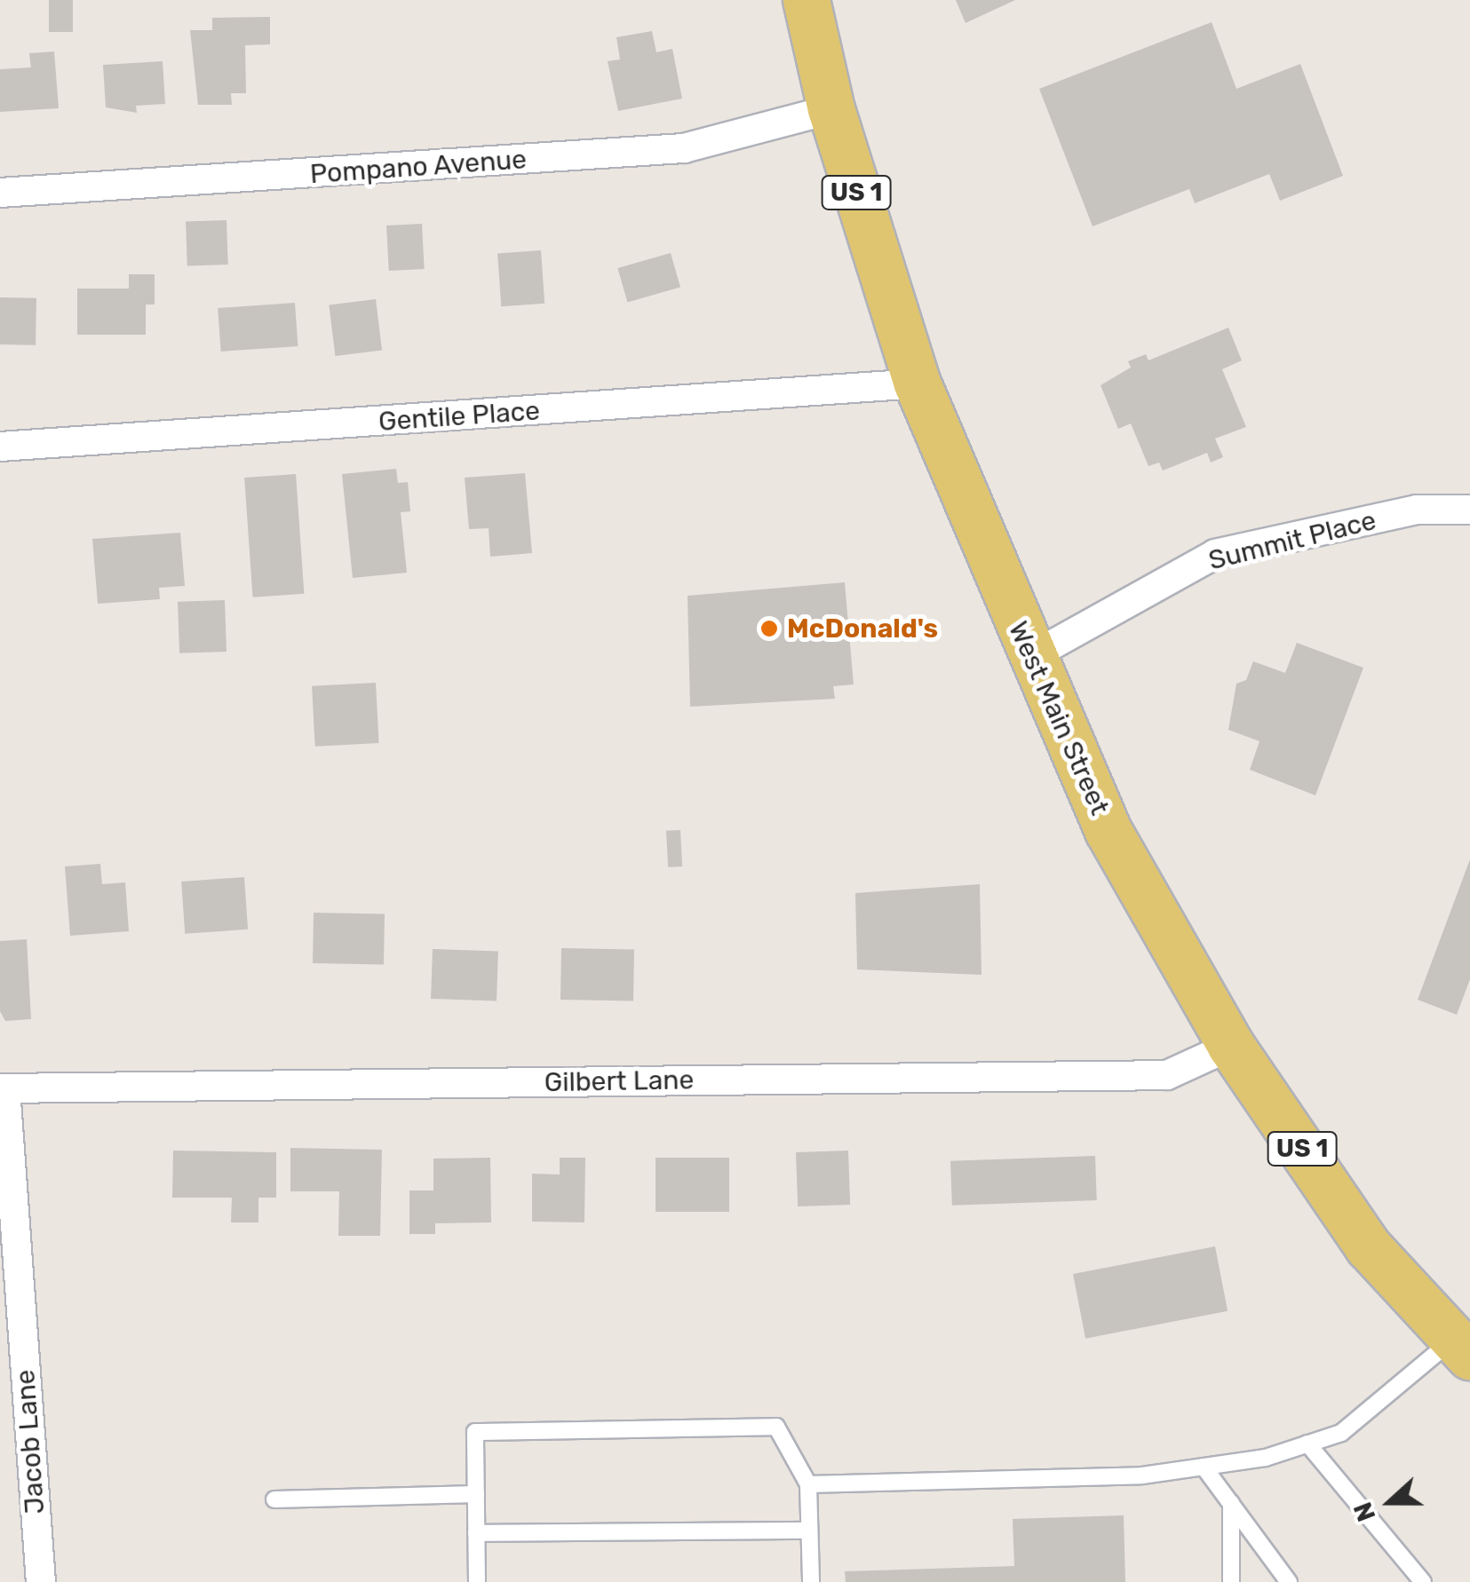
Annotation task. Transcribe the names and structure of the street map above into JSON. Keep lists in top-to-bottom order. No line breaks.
{"streets":{"main road":["US 1","West Main Street"],"street":["Pompano Avenue","Gentile Place","Summit Place","Gilbert Lane","Jacob Lane"]},"crossings":[["Pompano Avenue","West Main Street"],["Gentile Place","West Main Street"],["Summit Place","West Main Street"],["West Main Street","Gilbert Lane"],["Gilbert Lane","Jacob Lane"]],"places":["McDonald's"],"north":"left"}
